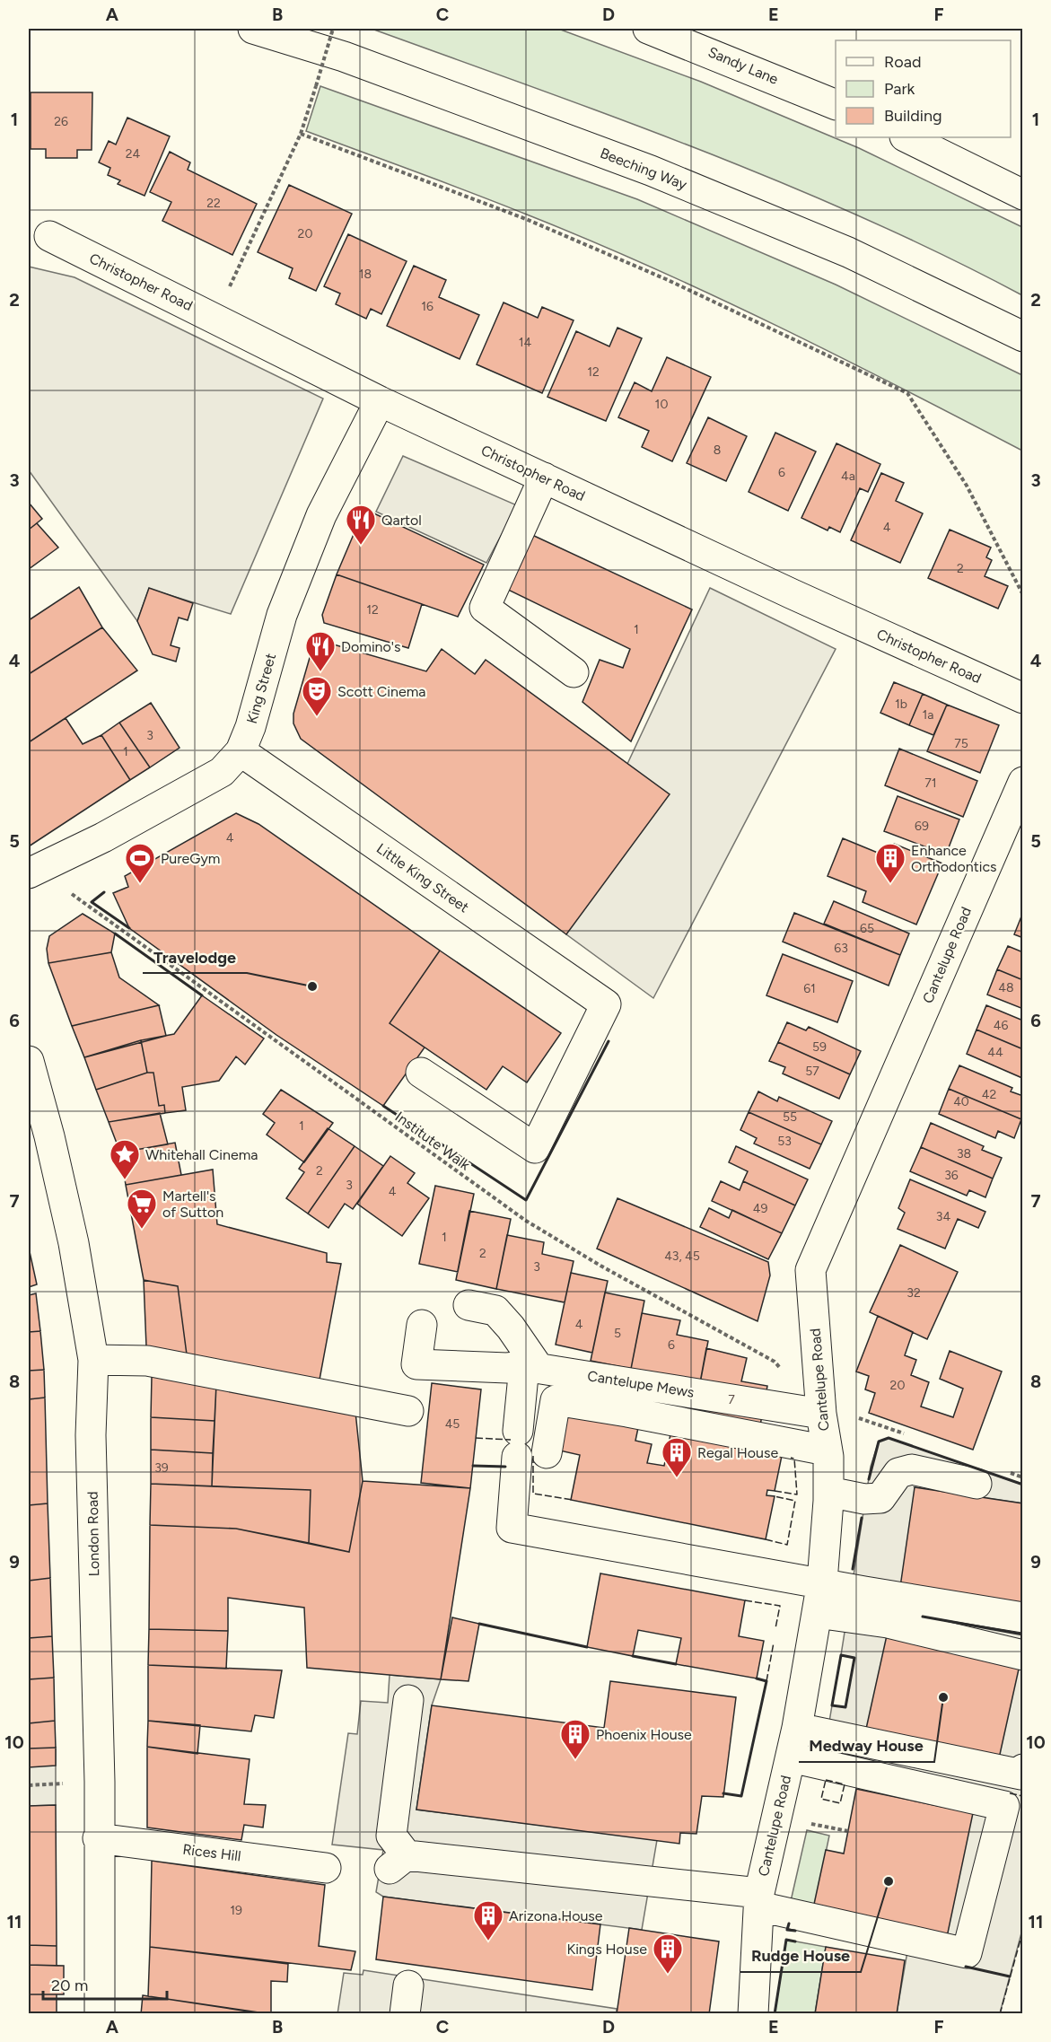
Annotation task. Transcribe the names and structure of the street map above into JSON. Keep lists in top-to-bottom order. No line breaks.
{"streets":{"main road":["Sandy Lane","Beeching Way","Christopher Road","King Street","Little King Street","Cantelupe Road","Cantelupe Mews","London Road","Rices Hill"],"path":["Institute Walk"]},"crossings":[["Christopher Road","King Street"],["King Street","Little King Street"],["King Street","Institute Walk"],["Cantelupe Road","Institute Walk"],["Cantelupe Road","Cantelupe Mews"],["Institute Walk","Cantelupe Mews"],["London Road","Rices Hill"]],"places":{"restaurant":["Qartol","Domino's"],"theatre":["Scott Cinema"],"sports":["PureGym"],"building":["Enhance Orthodontics","Regal House","Phoenix House","Arizona House","Kings House"],"other":["Travelodge","Medway House","Rudge House"],"place":["Whitehall Cinema"],"supermarket":["Martell's of Sutton"]},"house_numbers":["26","24","22","20","18","16","14","12","10","8","6","4a","4","2","12","1","1b","1a","3","75","1","71","69","4","65","63","48","61","46","59","44","57","42","40","55","1","53","38","2","36","3","4","49","34","1","2","43, 45","3","32","4","5","6","20","7","45","39","19"],"legend":["Road","Park","Building"],"scale_bar":"20 m","grid":{"columns":["A","B","C","D","E","F"],"rows":["1","2","3","4","5","6","7","8","9","10","11"]}}
